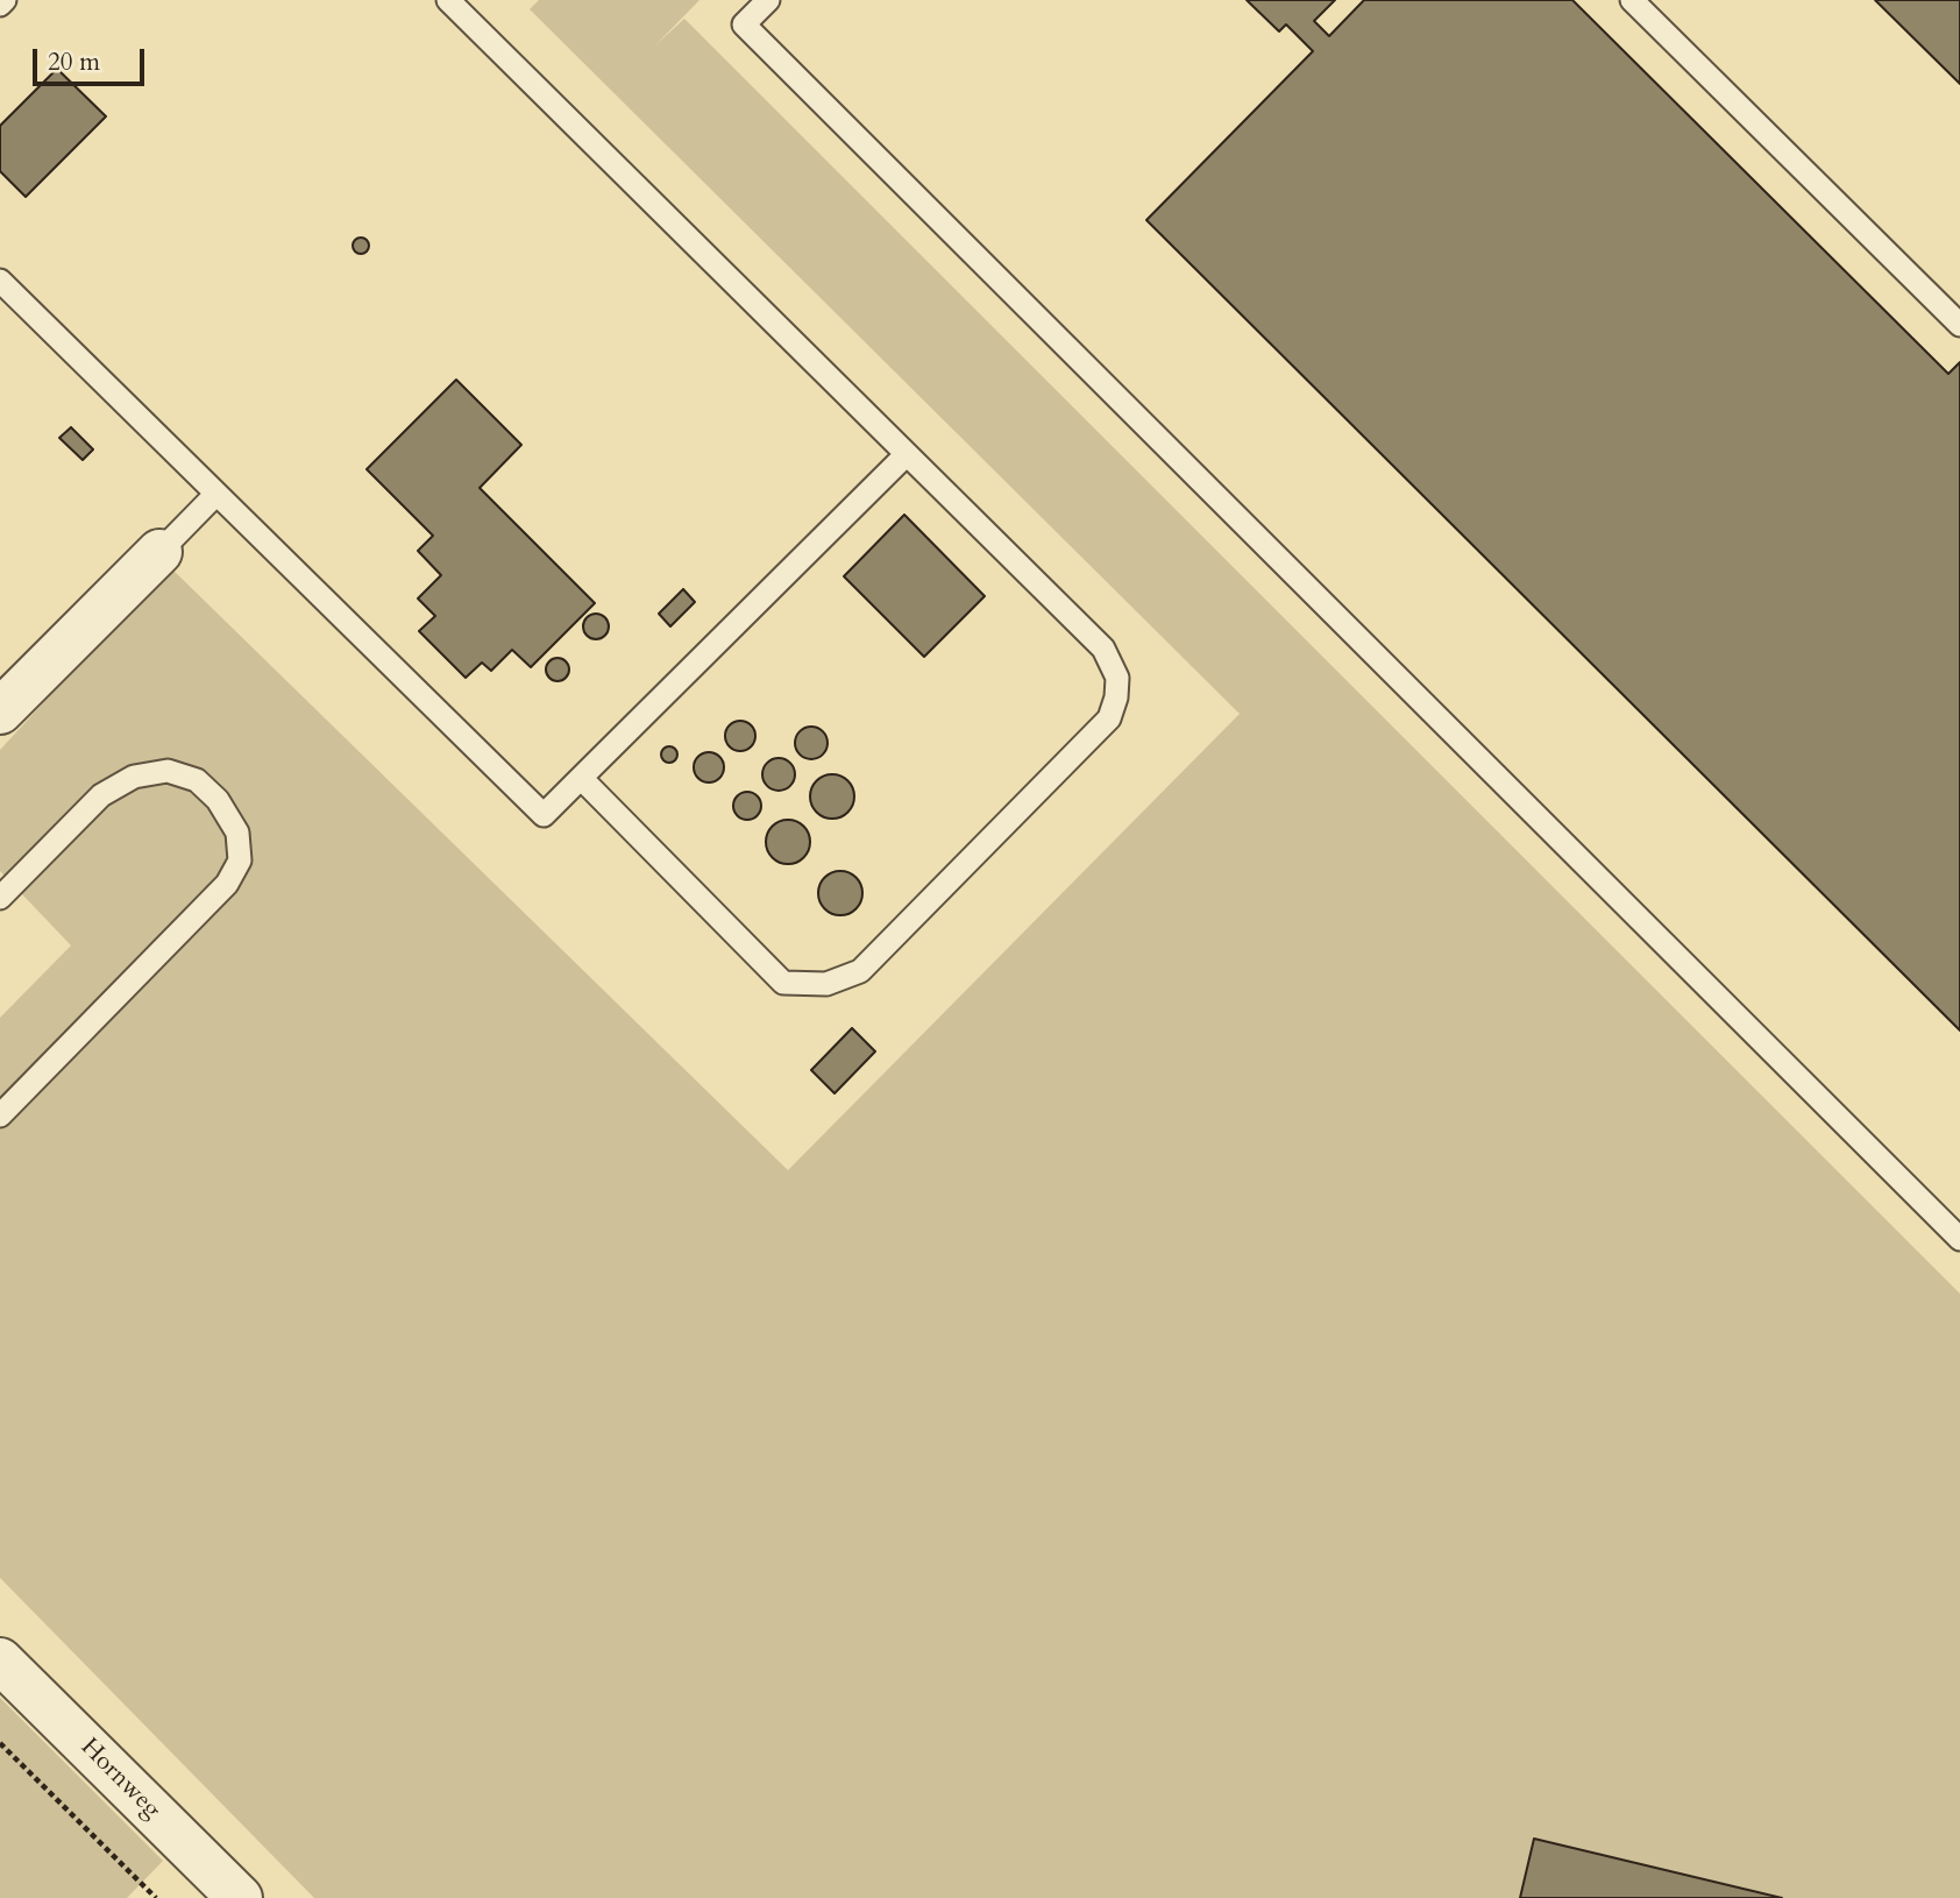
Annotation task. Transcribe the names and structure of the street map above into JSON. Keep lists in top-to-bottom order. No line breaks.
{"streets":{"street":["Hornweg"]},"scale_bar":"20 m"}
